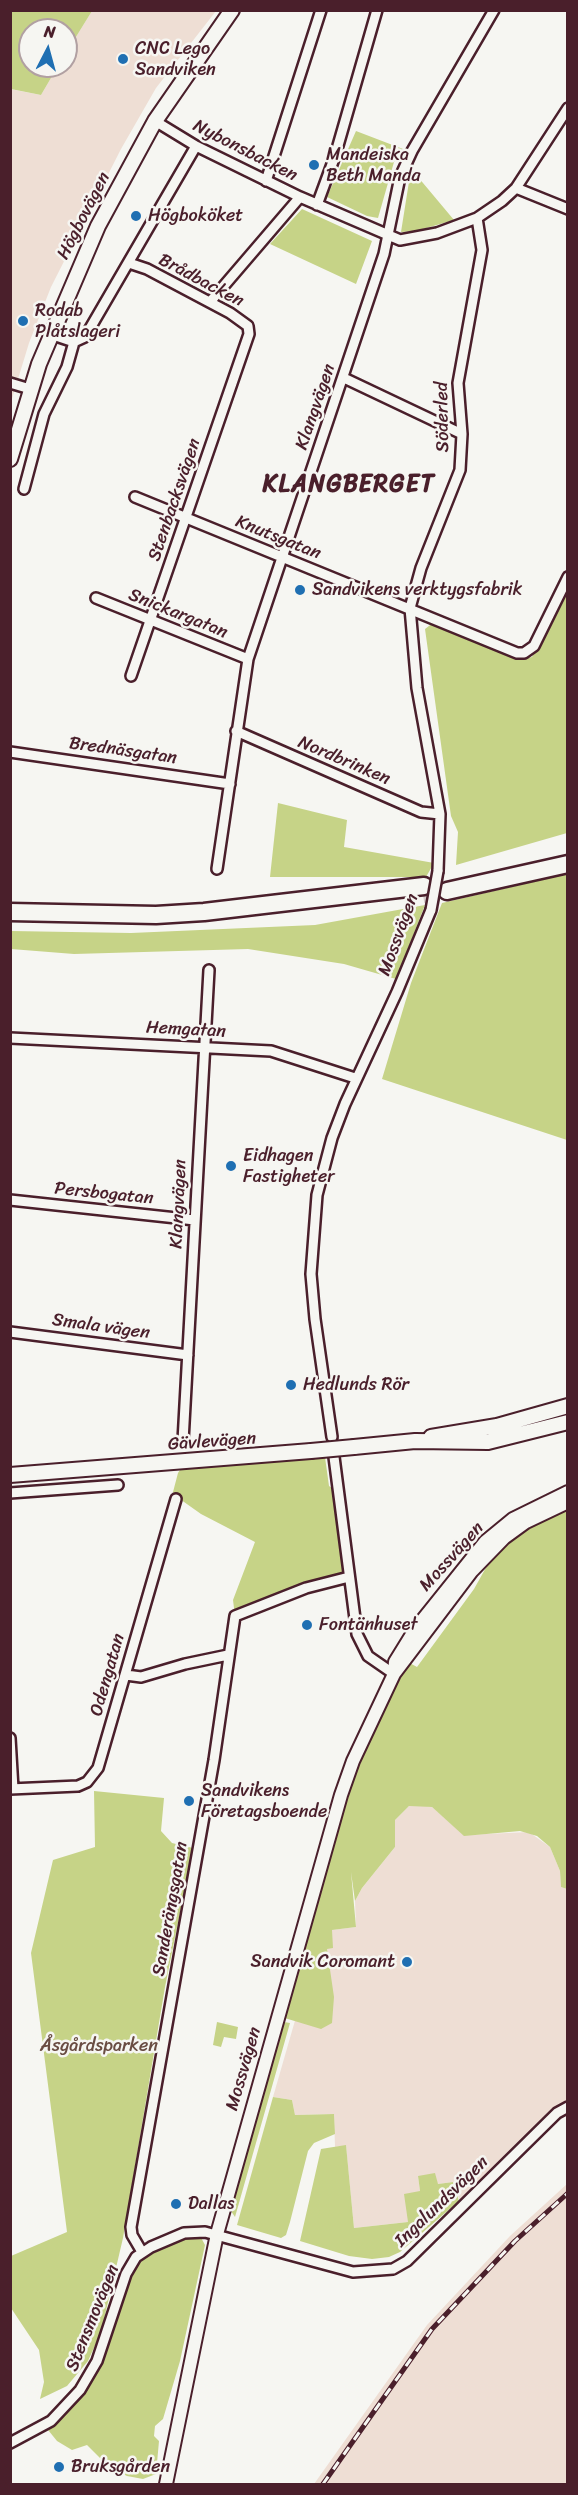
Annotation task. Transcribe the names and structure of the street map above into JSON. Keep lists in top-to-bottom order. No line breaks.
{"streets":{"main road":["Högbovägen","Gävlevägen"],"street":["Nybonsbacken","Brådbacken","Klangvägen","Söderled","Stenbacksvägen","Knutsgatan","Snickargatan","Brednäsgatan","Nordbrinken","Mossvägen","Hemgatan","Persbogatan","Smala vägen","Odengatan","Sanderängsgatan","Ingalundsvägen","Stensmovägen"]},"crossings":[["Nybonsbacken","Högbovägen"],["Nybonsbacken","Brådbacken"],["Nybonsbacken","Klangvägen"],["Brådbacken","Stenbacksvägen"],["Klangvägen","Knutsgatan"],["Klangvägen","Snickargatan"],["Klangvägen","Brednäsgatan"],["Klangvägen","Nordbrinken"],["Klangvägen","Hemgatan"],["Klangvägen","Persbogatan"],["Klangvägen","Smala vägen"],["Söderled","Knutsgatan"],["Söderled","Mossvägen"],["Stenbacksvägen","Knutsgatan"],["Stenbacksvägen","Snickargatan"],["Knutsgatan","Mossvägen"],["Nordbrinken","Mossvägen"],["Mossvägen","Hemgatan"],["Mossvägen","Ingalundsvägen"],["Mossvägen","Stensmovägen"],["Sanderängsgatan","Stensmovägen"],["Ingalundsvägen","Stensmovägen"]],"districts":["KLANGBERGET"],"parks":["Åsgårdsparken"],"places":["CNC Lego Sandviken","Mandeiska Beth Manda","Högboköket","Rodab Plåtslageri","Sandvikens verktygsfabrik","Eidhagen Fastigheter","Hedlunds Rör","Fontänhuset","Sandvikens Företagsboende","Sandvik Coromant","Dallas","Bruksgården"],"north":"top"}
